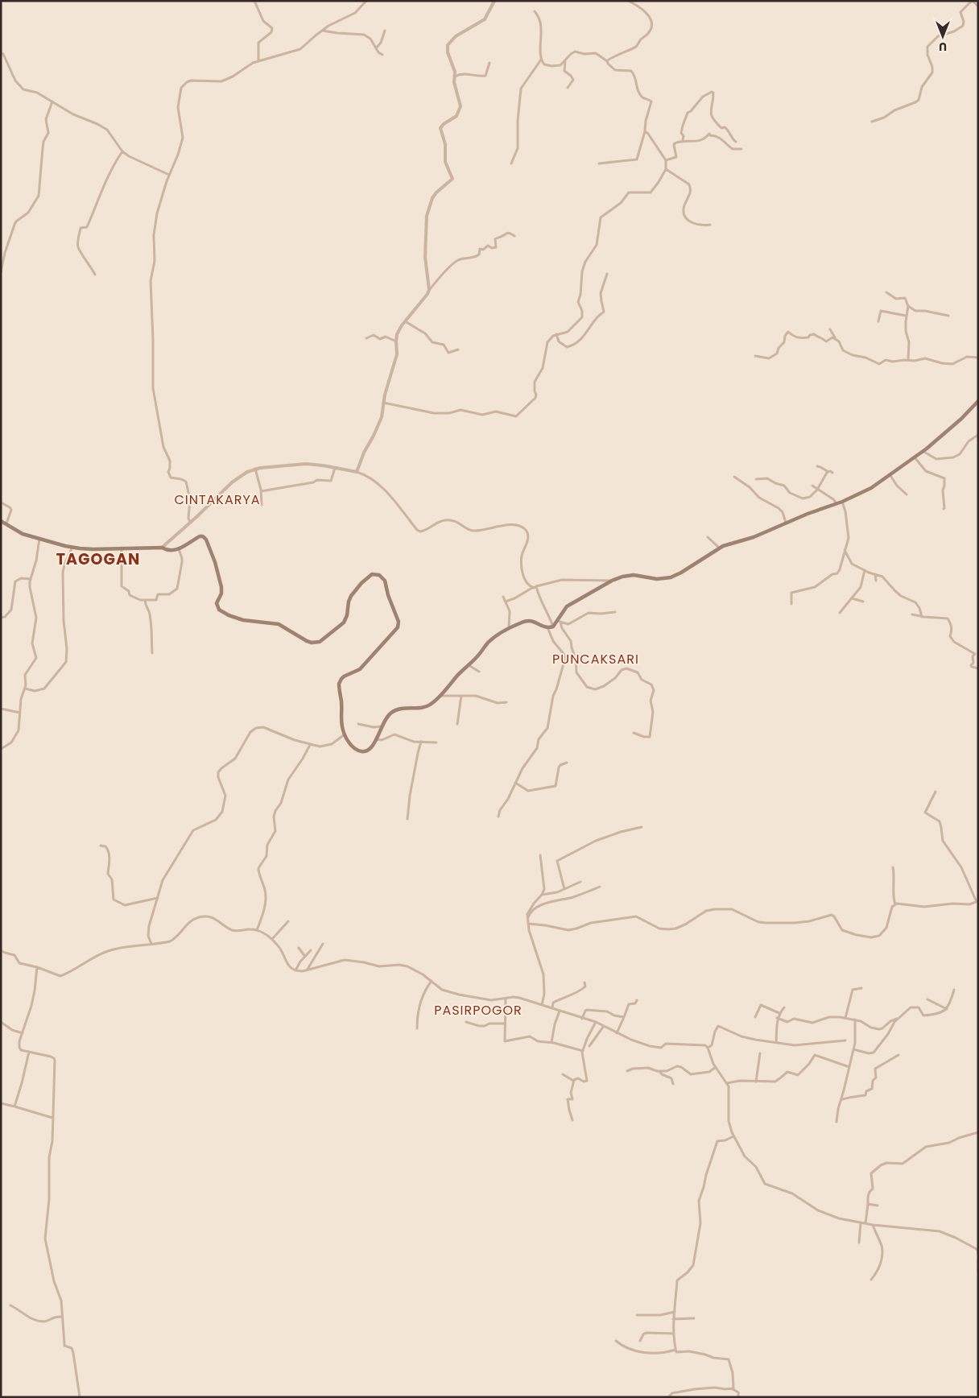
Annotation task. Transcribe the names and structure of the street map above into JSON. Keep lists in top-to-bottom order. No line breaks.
{"districts":["CINTAKARYA","TAGOGAN","PUNCAKSARI","PASIRPOGOR"],"north":"bottom"}
